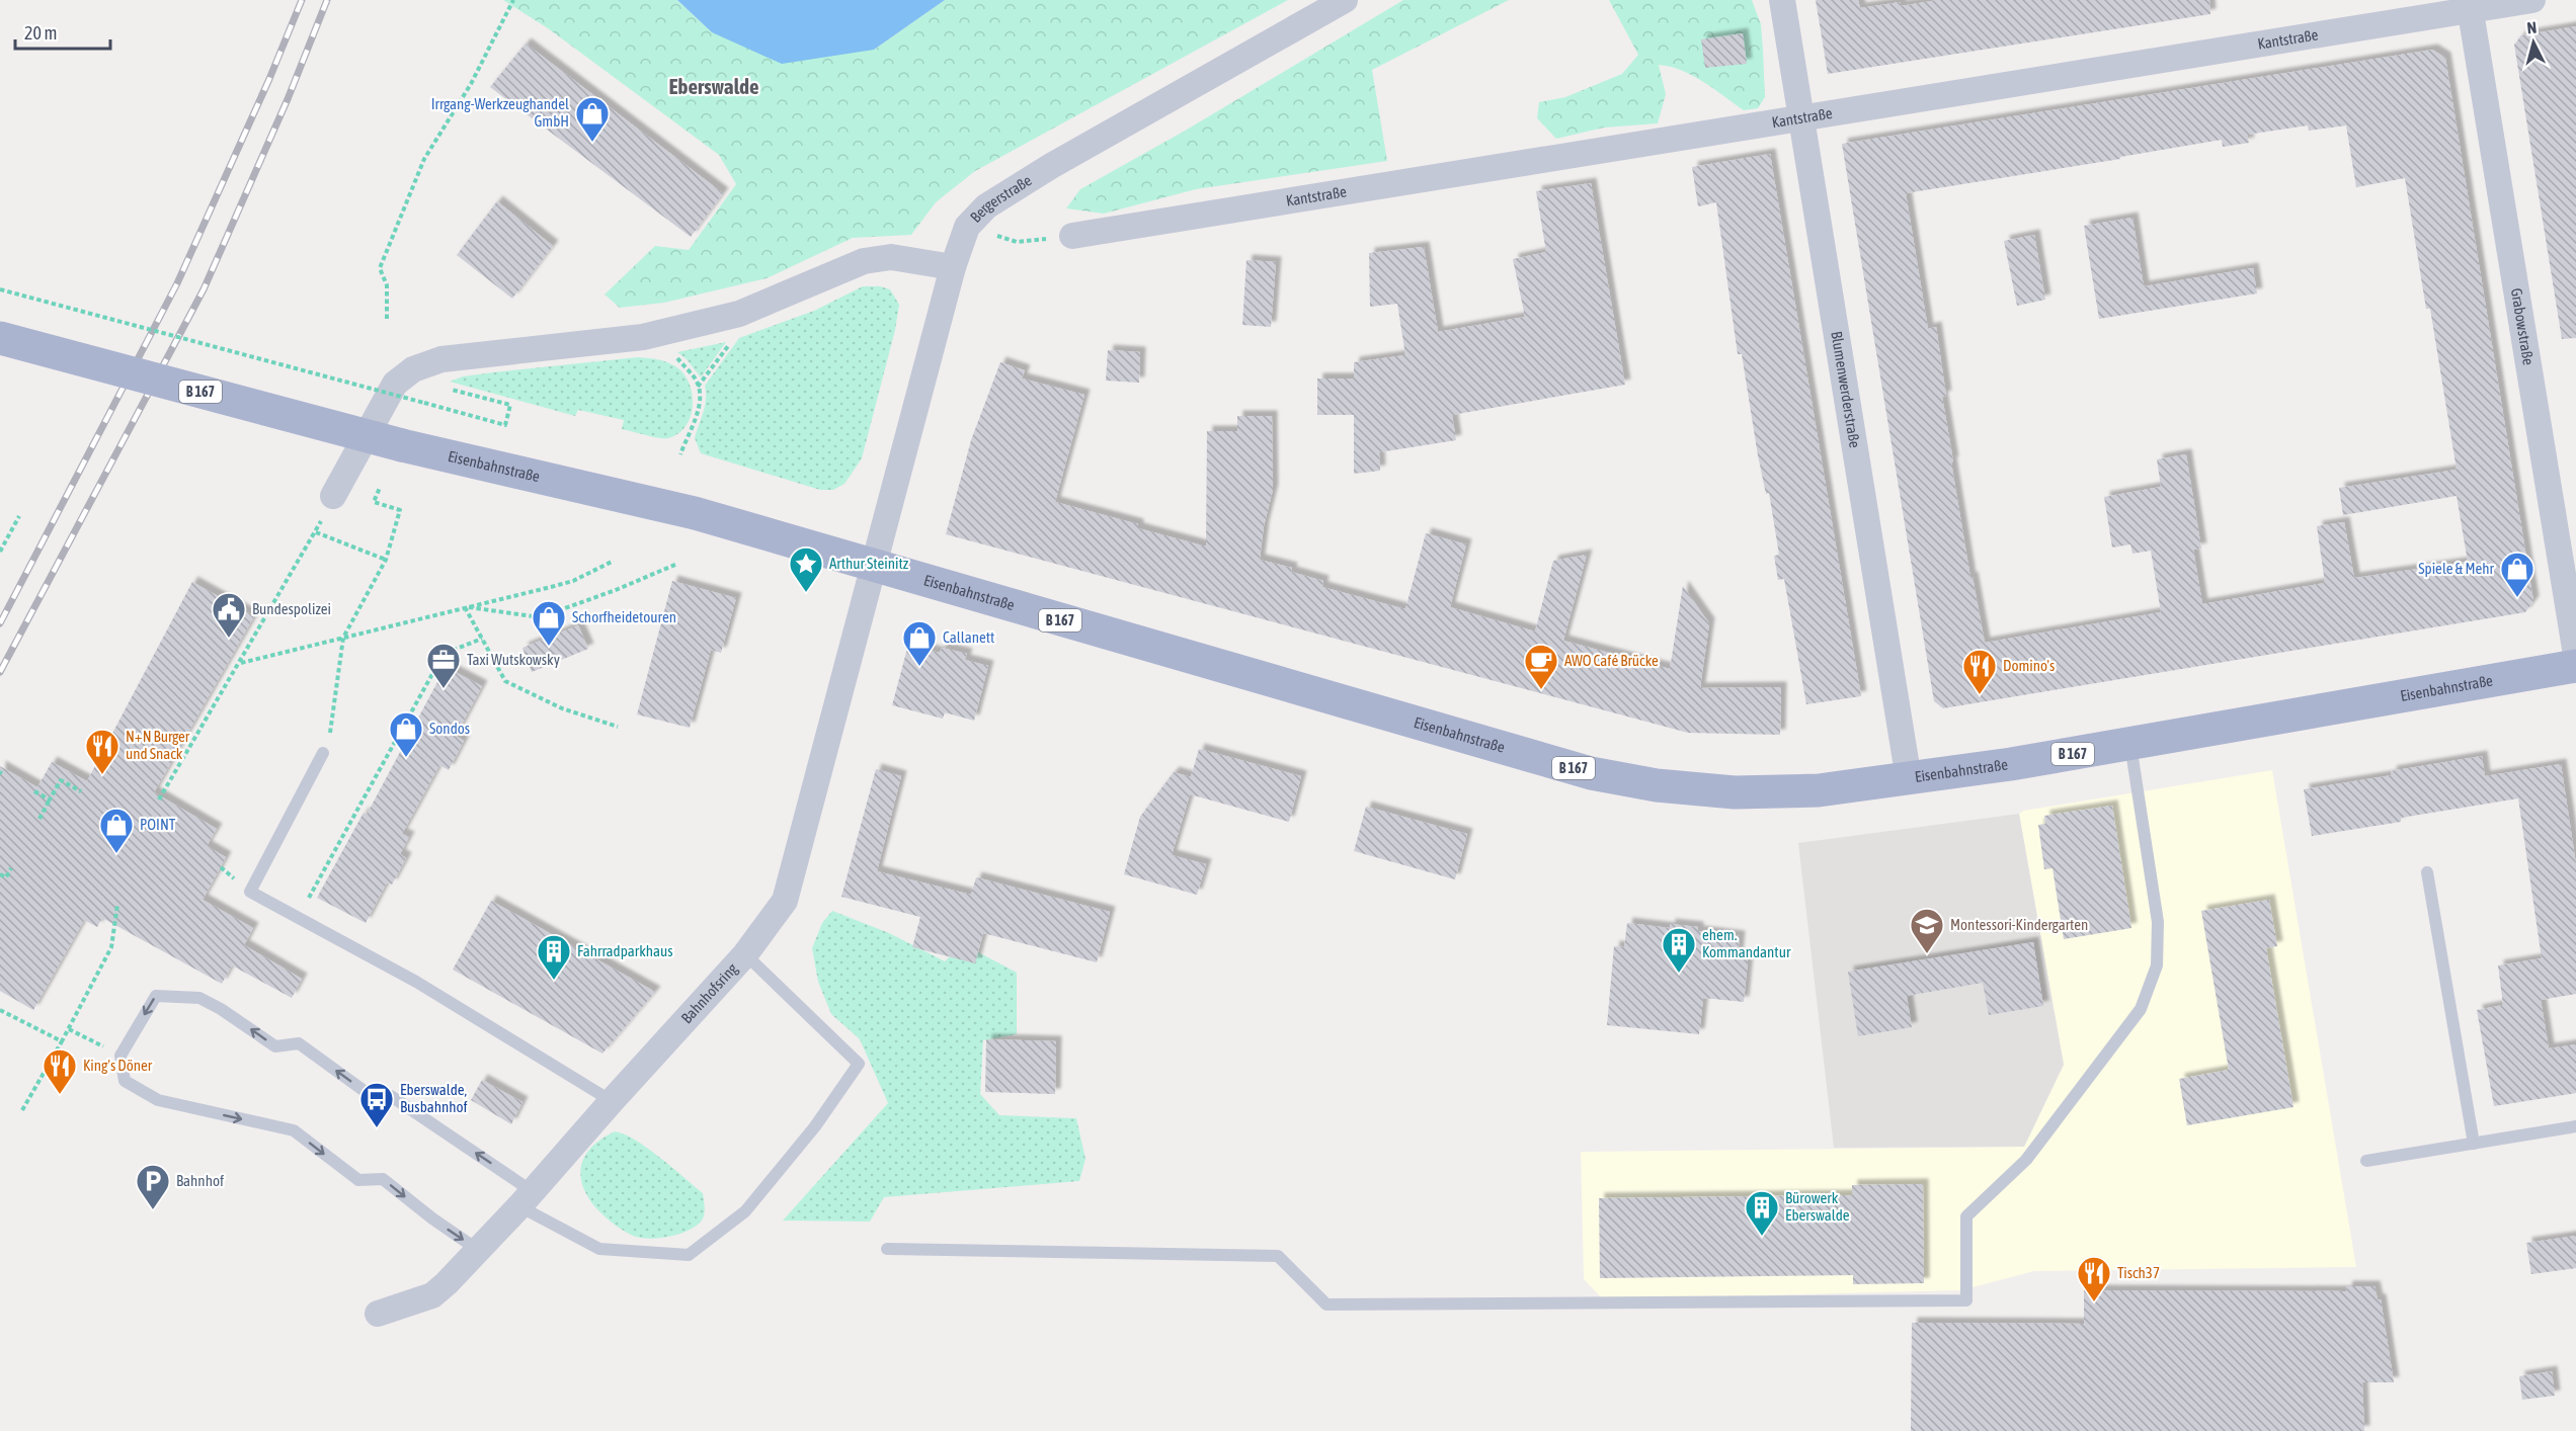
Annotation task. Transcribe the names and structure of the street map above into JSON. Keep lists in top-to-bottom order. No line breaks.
{"streets":{"main road":["B 167","Eisenbahnstraße"],"street":["Kantstraße","Bergerstraße","Grabowstraße","Blumenwerderstraße","Bahnhofsring"]},"crossings":[["Kantstraße","Grabowstraße"],["Kantstraße","Blumenwerderstraße"],["Bergerstraße","Eisenbahnstraße"],["Bergerstraße","Bahnhofsring"],["Blumenwerderstraße","Eisenbahnstraße"],["Eisenbahnstraße","Bahnhofsring"]],"districts":["Eberswalde"],"places":{"shop":["Irrgang-Werkzeughandel GmbH","Spiele & Mehr","Schorfheidetouren","Callanett","Sondos","POINT"],"place":["Arthur Steinitz"],"public building":["Bundespolizei"],"office":["Taxi Wutskowsky"],"cafe":["AWO Café Brücke"],"restaurant":["Domino's","N+N Burger und Snack","King's Döner","Tisch37"],"school or university":["Montessori-Kindergarten"],"building":["ehem. Kommandantur","Fahrradparkhaus","Bürowerk Eberswalde"],"bus stop":["Eberswalde, Busbahnhof"],"parking":["Bahnhof"]},"scale_bar":"20 m","north":"top"}
